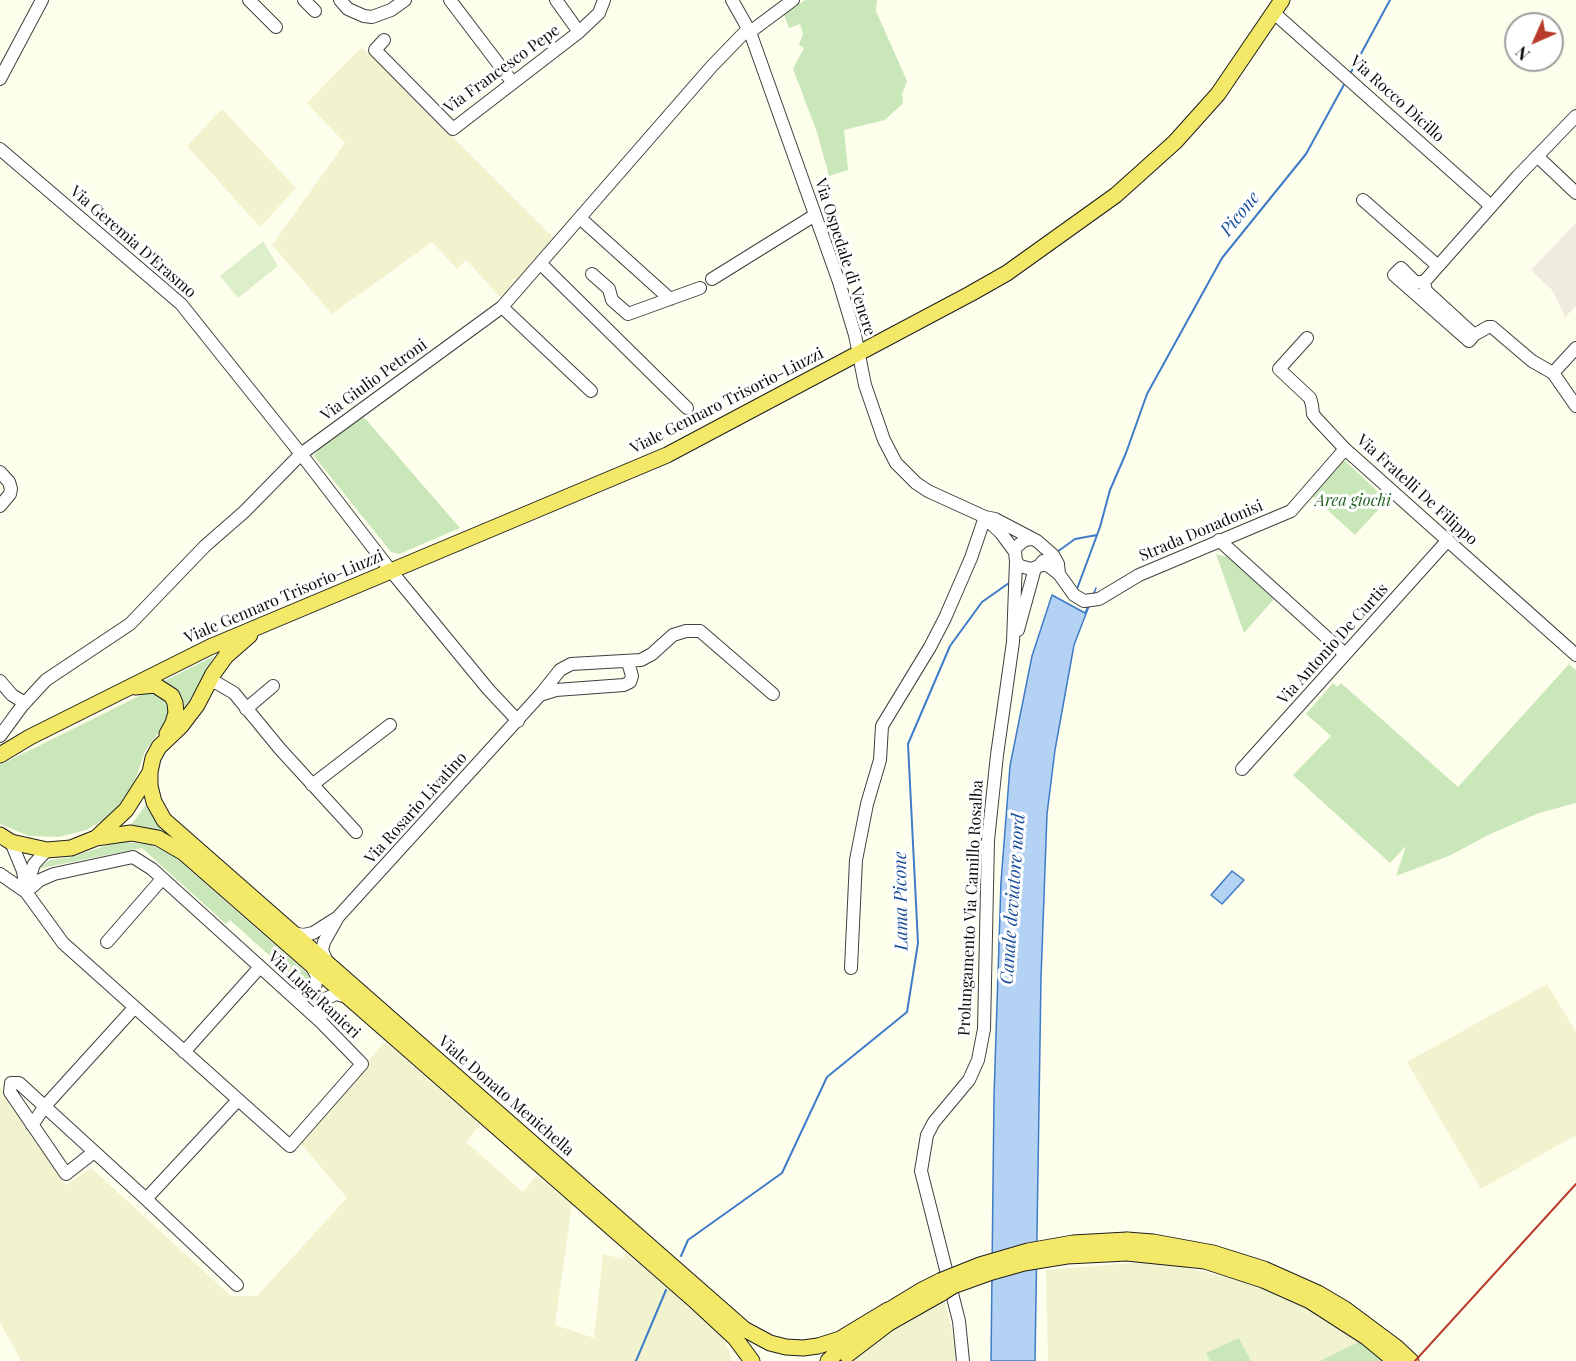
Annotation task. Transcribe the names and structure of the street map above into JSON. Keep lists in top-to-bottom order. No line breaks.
{"streets":{"main road":["Viale Gennaro Trisorio-Liuzzi","Viale Donato Menichella"],"street":["Via Francesco Pepe","Via Rocco Dicillo","Via Geremia D'Erasmo","Via Ospedale di Venere","Via Giulio Petroni","Via Fratelli De Filippo","Strada Donadonisi","Via Antonio De Curtis","Via Rosario Livatino","Prolungamento Via Camillo Rosalba","Via Luigi Ranieri"]},"crossings":[["Via Rocco Dicillo","Viale Gennaro Trisorio-Liuzzi"],["Via Geremia D'Erasmo","Via Giulio Petroni"],["Via Geremia D'Erasmo","Viale Gennaro Trisorio-Liuzzi"],["Via Ospedale di Venere","Via Giulio Petroni"],["Via Ospedale di Venere","Viale Gennaro Trisorio-Liuzzi"],["Via Ospedale di Venere","Strada Donadonisi"],["Via Ospedale di Venere","Prolungamento Via Camillo Rosalba"],["Viale Gennaro Trisorio-Liuzzi","Viale Donato Menichella"],["Via Fratelli De Filippo","Strada Donadonisi"],["Via Fratelli De Filippo","Via Antonio De Curtis"],["Strada Donadonisi","Prolungamento Via Camillo Rosalba"]],"water":["Picone","Canale deviatore nord","Lama Picone"],"parks":["Area giochi"],"north":"bottom left"}
